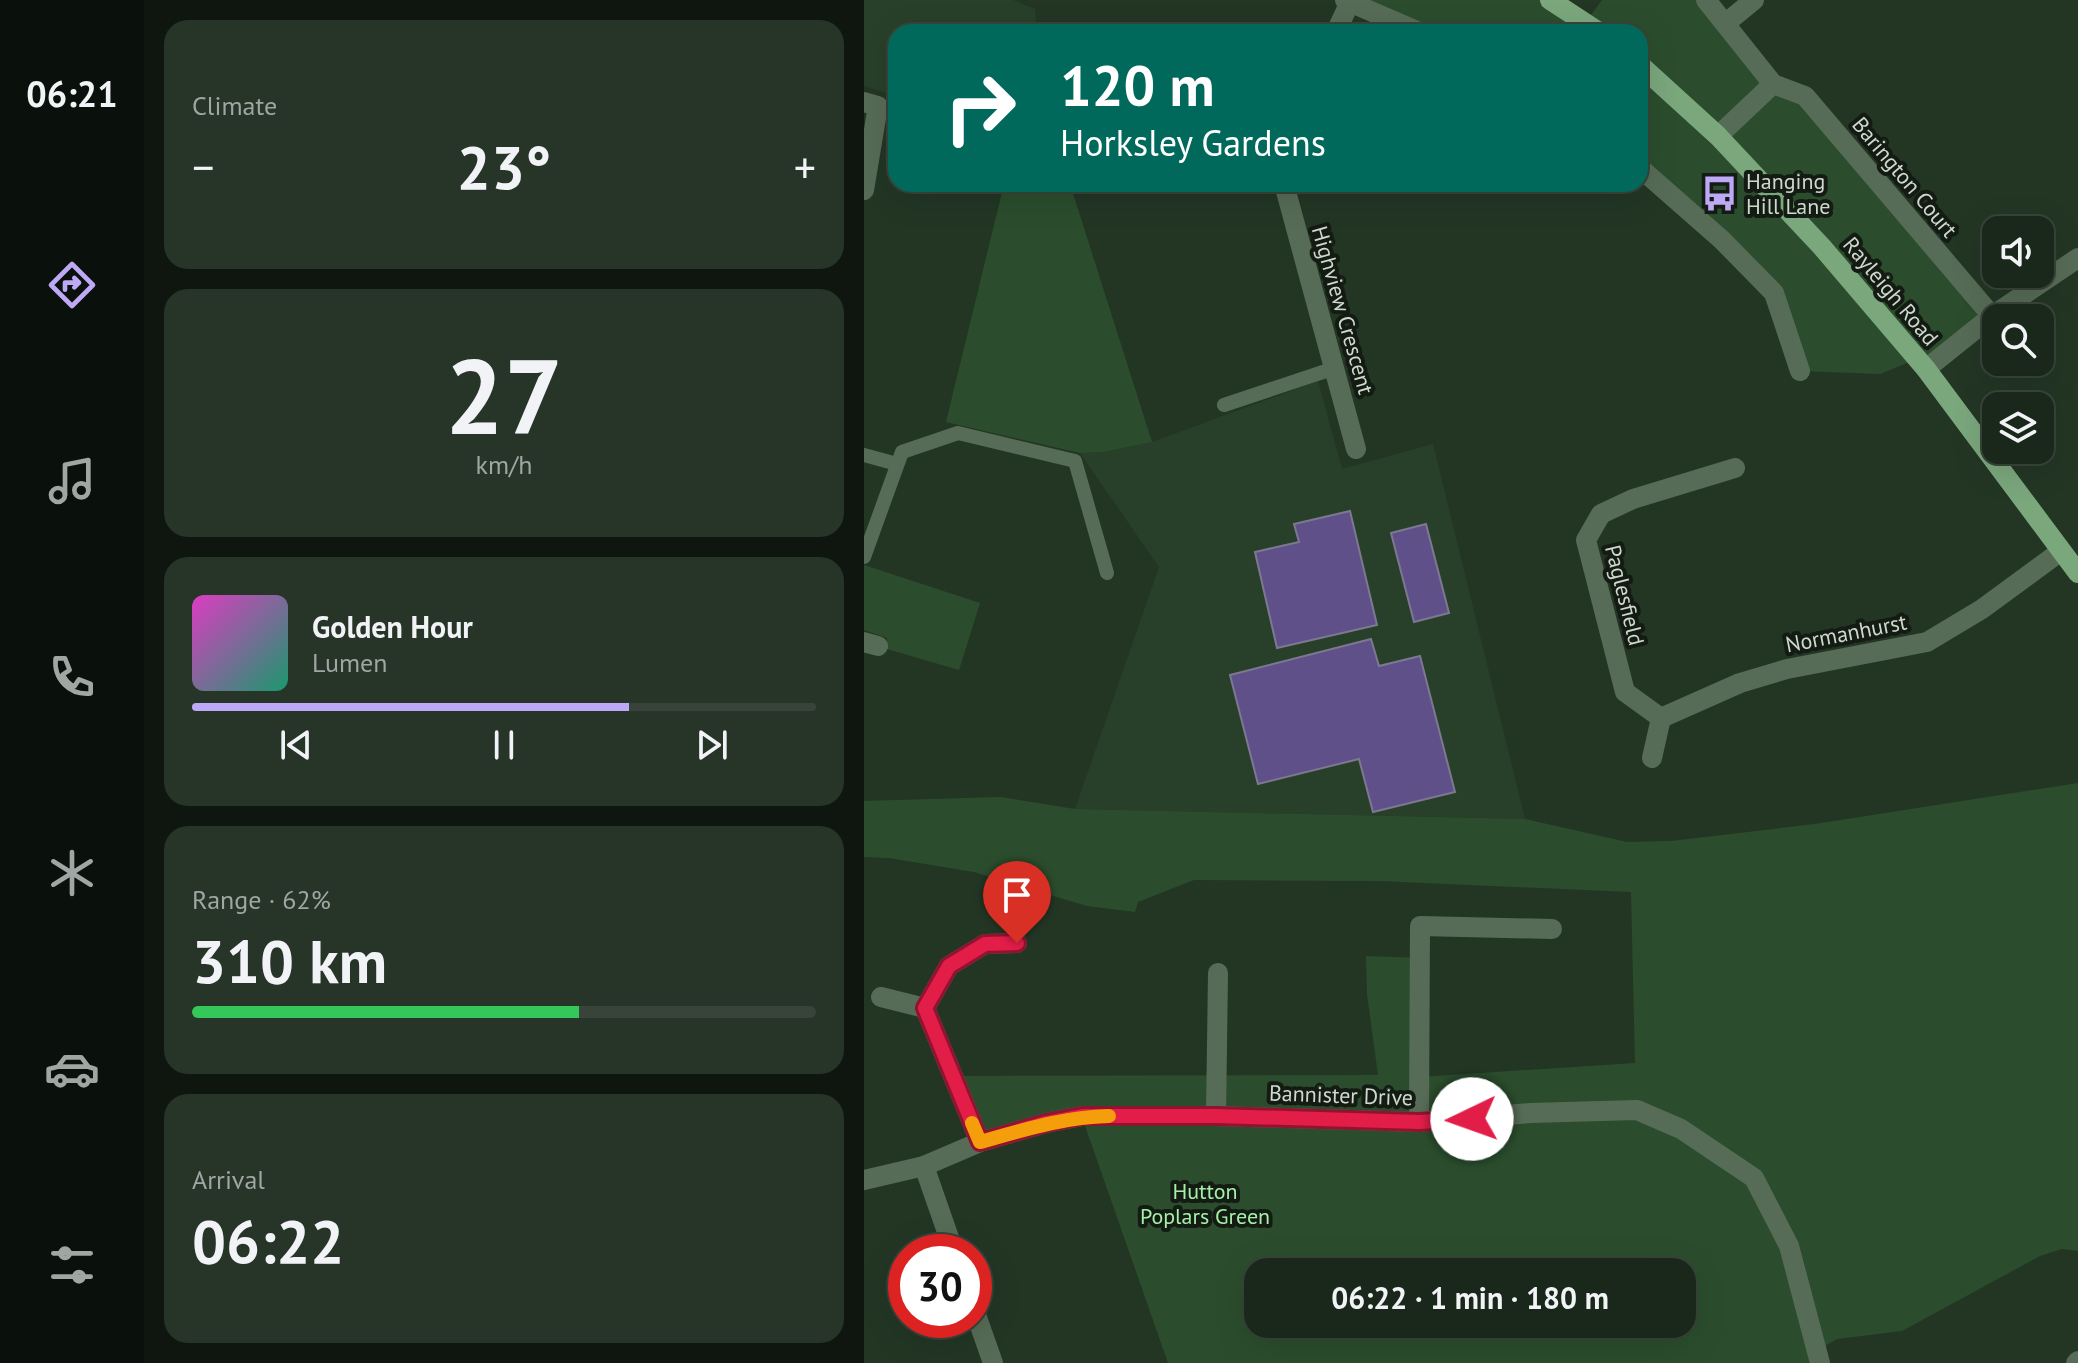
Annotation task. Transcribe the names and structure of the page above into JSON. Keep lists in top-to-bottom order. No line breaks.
{"streets":{"main road":["Rayleigh Road"],"street":["Barington Court","Highview Crescent","Paglesfield","Normanhurst","Bannister Drive"]},"crossings":[["Rayleigh Road","Normanhurst"],["Paglesfield","Normanhurst"]],"parks":["Hutton Poplars Green"],"places":{"bus stop":["Hanging Hill Lane"]},"page":{"tabs":"06:21","tile":["Climate",["27","km/h"],["Range · 62%","310 km"],["Arrival","06:22"]],"turn":["120 m","Horksley Gardens"],"heat":["−","23°","+"],"song":["Golden Hour","Lumen"],"limit":"30","trip":"06:22 · 1 min · 180 m"}}
